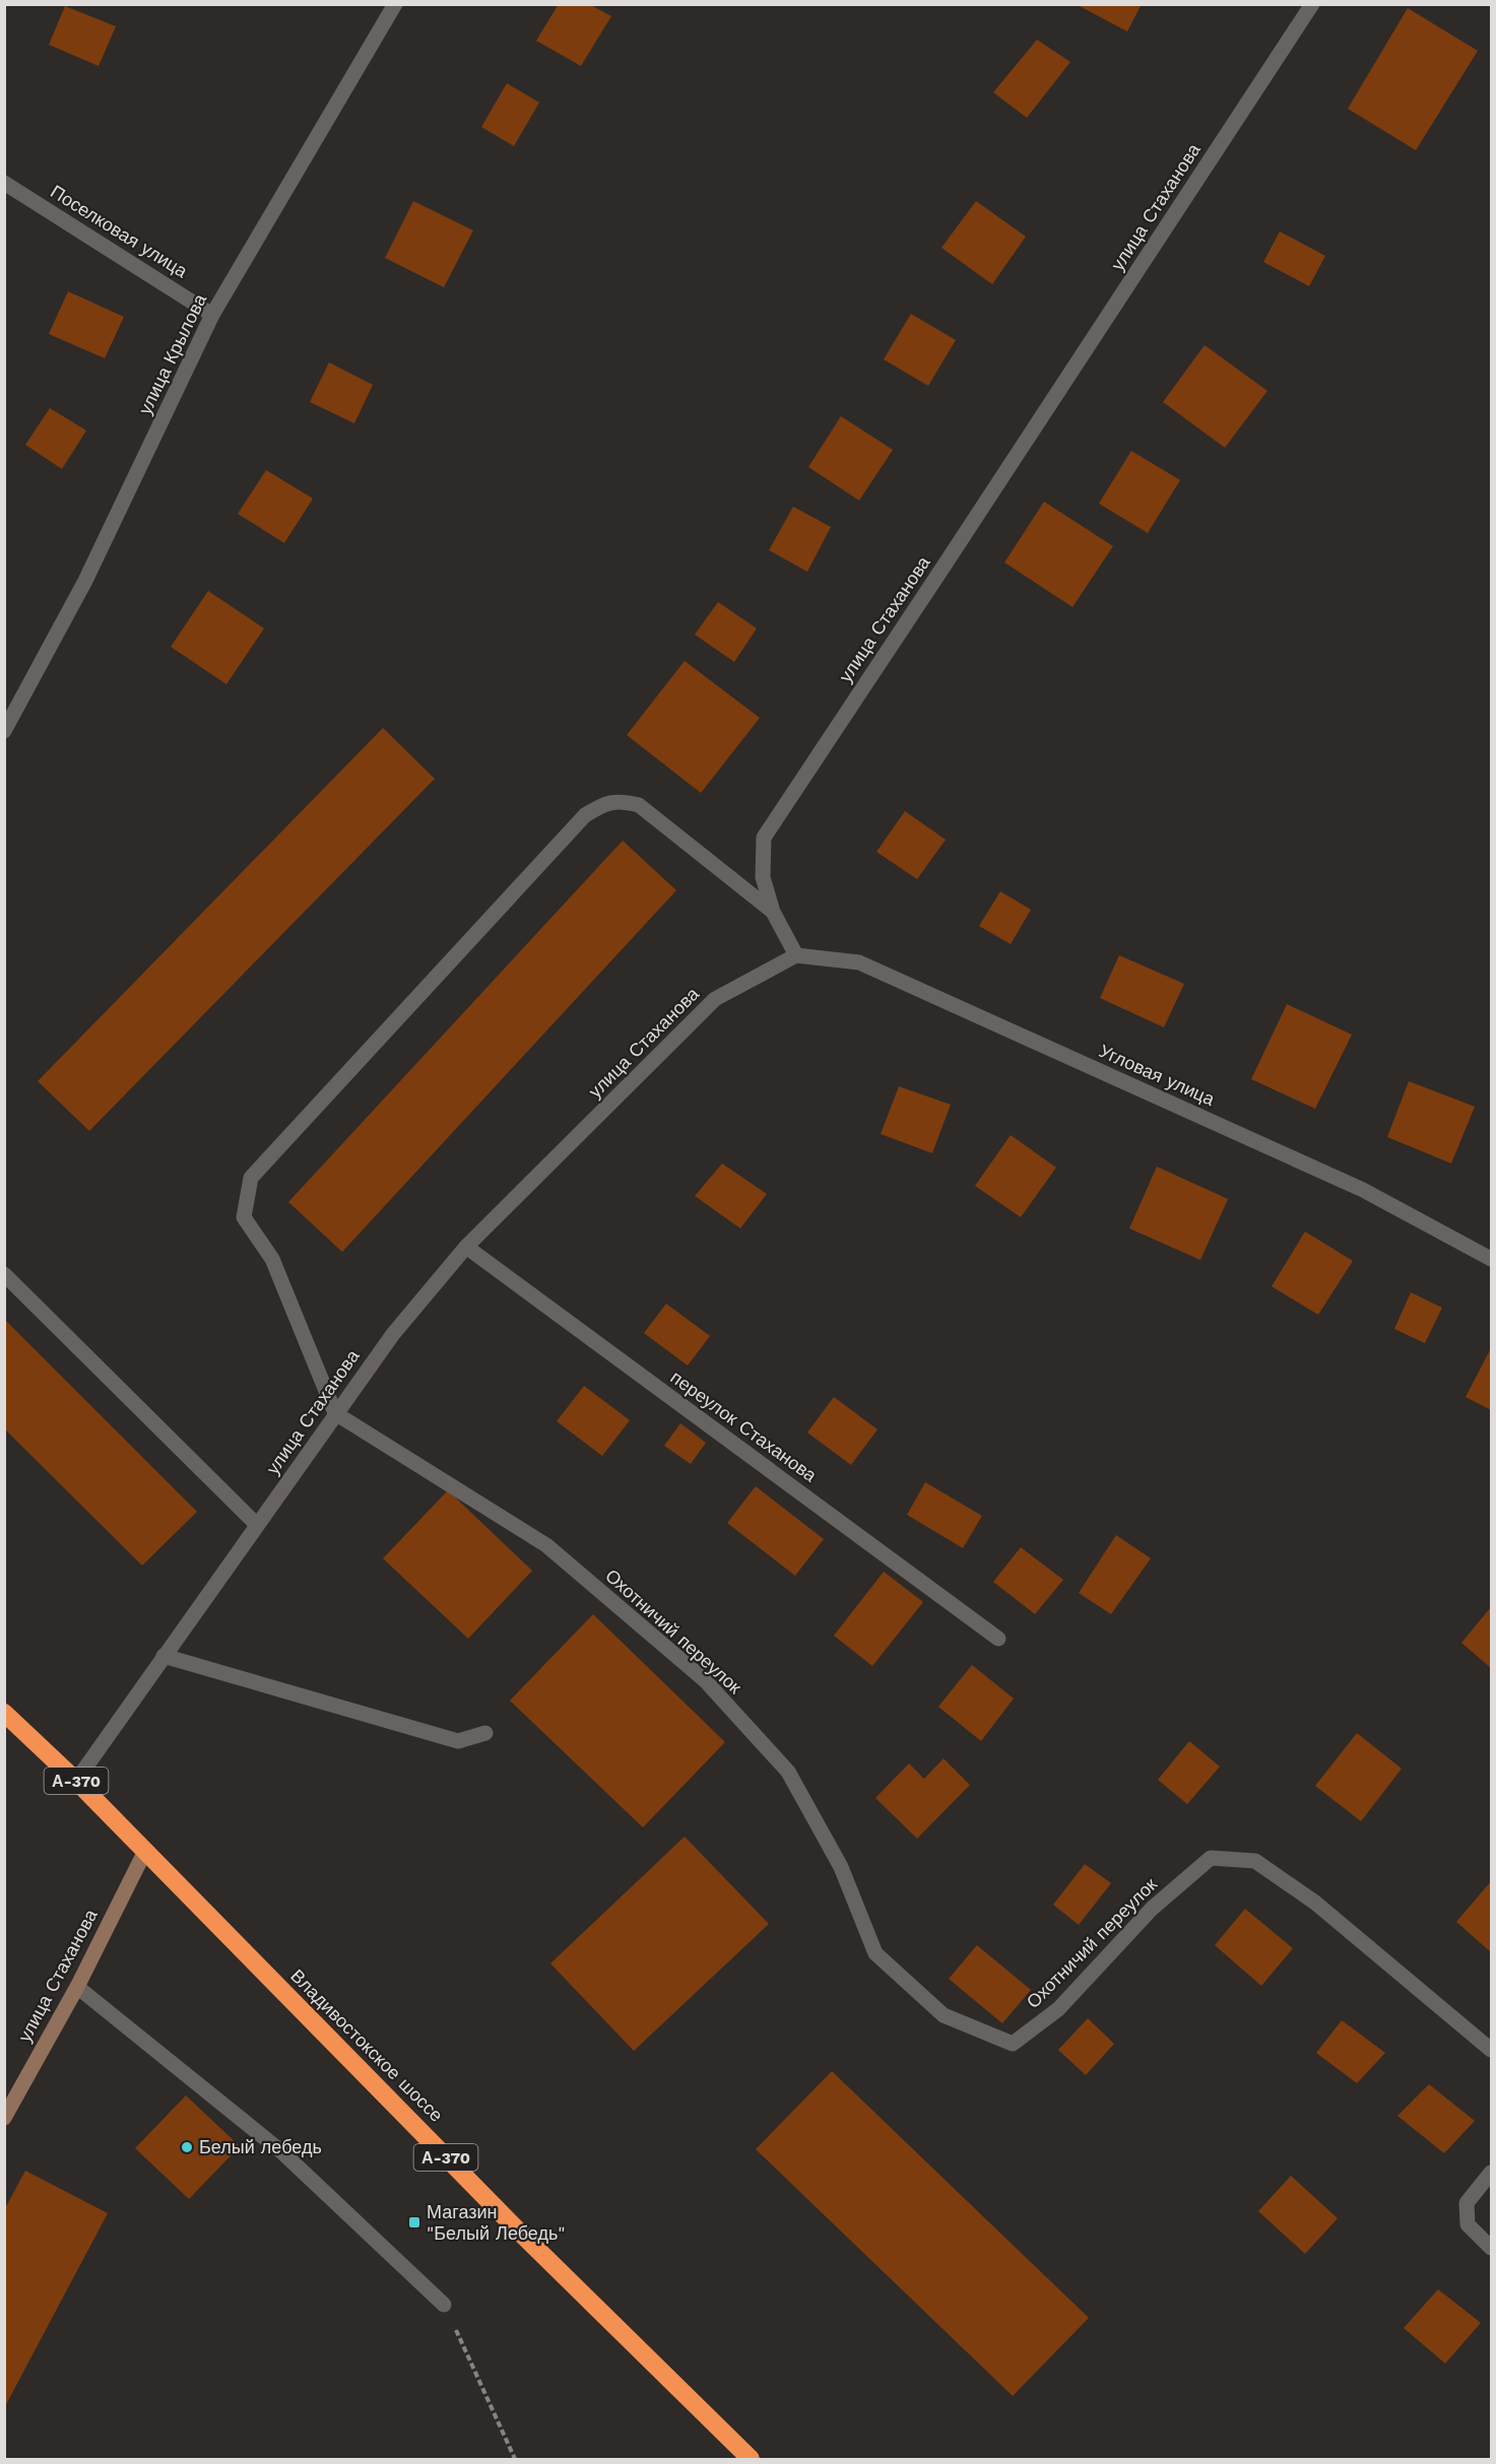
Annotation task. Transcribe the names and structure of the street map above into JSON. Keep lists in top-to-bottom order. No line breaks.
{"streets":{"highway":["А-370","Владивостокское шоссе"],"street":["улица Стаханова","Поселковая улица","улица Крылова","Угловая улица","переулок Стаханова","Охотничий переулок"]},"crossings":[["улица Стаханова","Угловая улица"],["улица Стаханова","переулок Стаханова"],["улица Стаханова","Охотничий переулок"],["улица Стаханова","Владивостокское шоссе"],["Поселковая улица","улица Крылова"]],"places":{"other":["Белый лебедь"],"transit":["Магазин \"Белый Лебедь\""]}}
